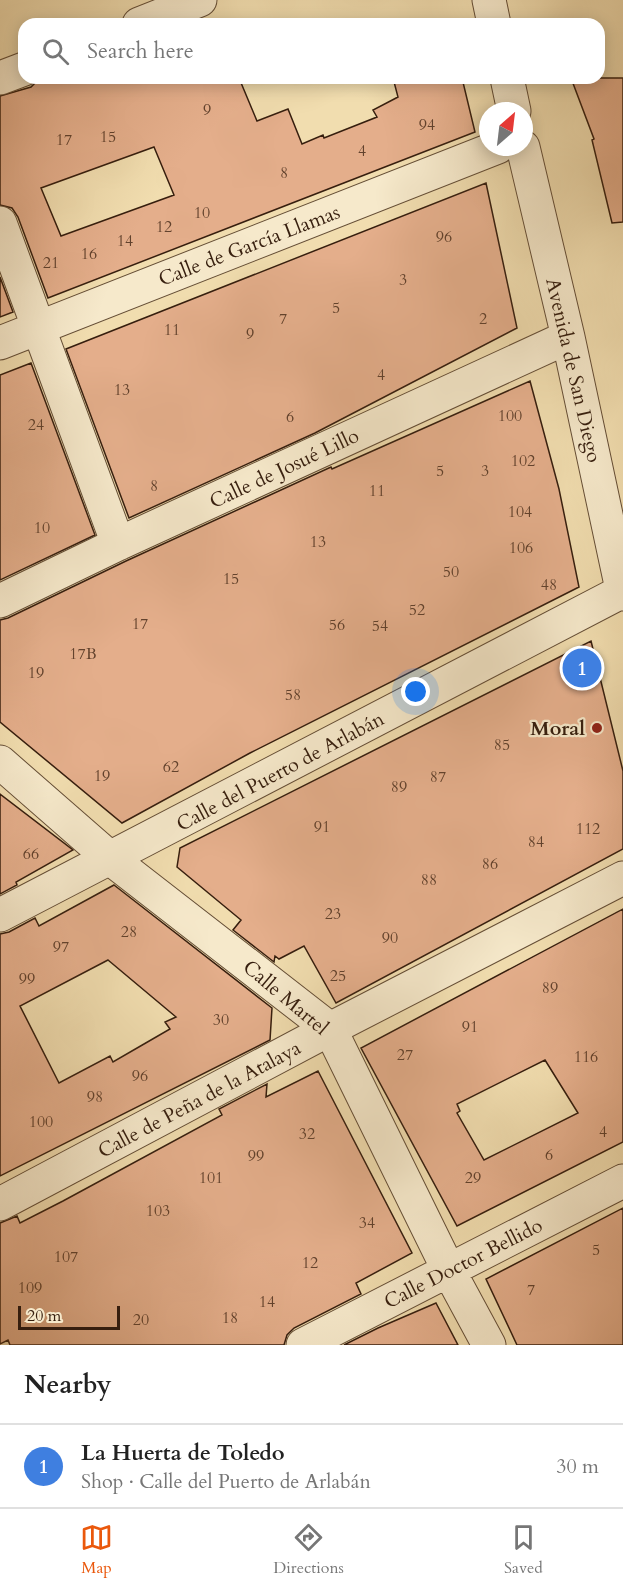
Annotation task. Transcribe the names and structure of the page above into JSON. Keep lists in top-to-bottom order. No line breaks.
{"streets":{"street":["Calle de García Llamas","Avenida de San Diego","Calle de Josué Lillo","Calle del Puerto de Arlabán","Calle Martel","Calle de Peña de la Atalaya","Calle Doctor Bellido"]},"crossings":[["Avenida de San Diego","Calle de Josué Lillo"],["Avenida de San Diego","Calle del Puerto de Arlabán"],["Calle del Puerto de Arlabán","Calle Martel"],["Calle Martel","Calle de Peña de la Atalaya"],["Calle Martel","Calle Doctor Bellido"]],"places":["Moral"],"house_numbers":["9","94","15","17","4","8","10","12","96","14","16","21","3","5","7","2","11","9","4","13","100","6","24","102","5","3","8","11","104","10","13","106","50","15","48","52","17","56","54","17B","19","58","85","62","19","87","89","91","112","84","66","86","88","23","28","90","97","25","99","89","30","91","27","116","96","98","100","4","32","6","99","101","29","103","34","5","107","12","109","7","14","18","20"],"scale_bar":"20 m","north":"top right","page":{"search":"Search here","pins":"1","scale":"20 m","heading":"Nearby","list":[{"mark":"1","name":"La Huerta de Toledo","note":"Shop · Calle del Puerto de Arlabán","value":"30 m"}],"nav":["Map","Directions","Saved"]}}
